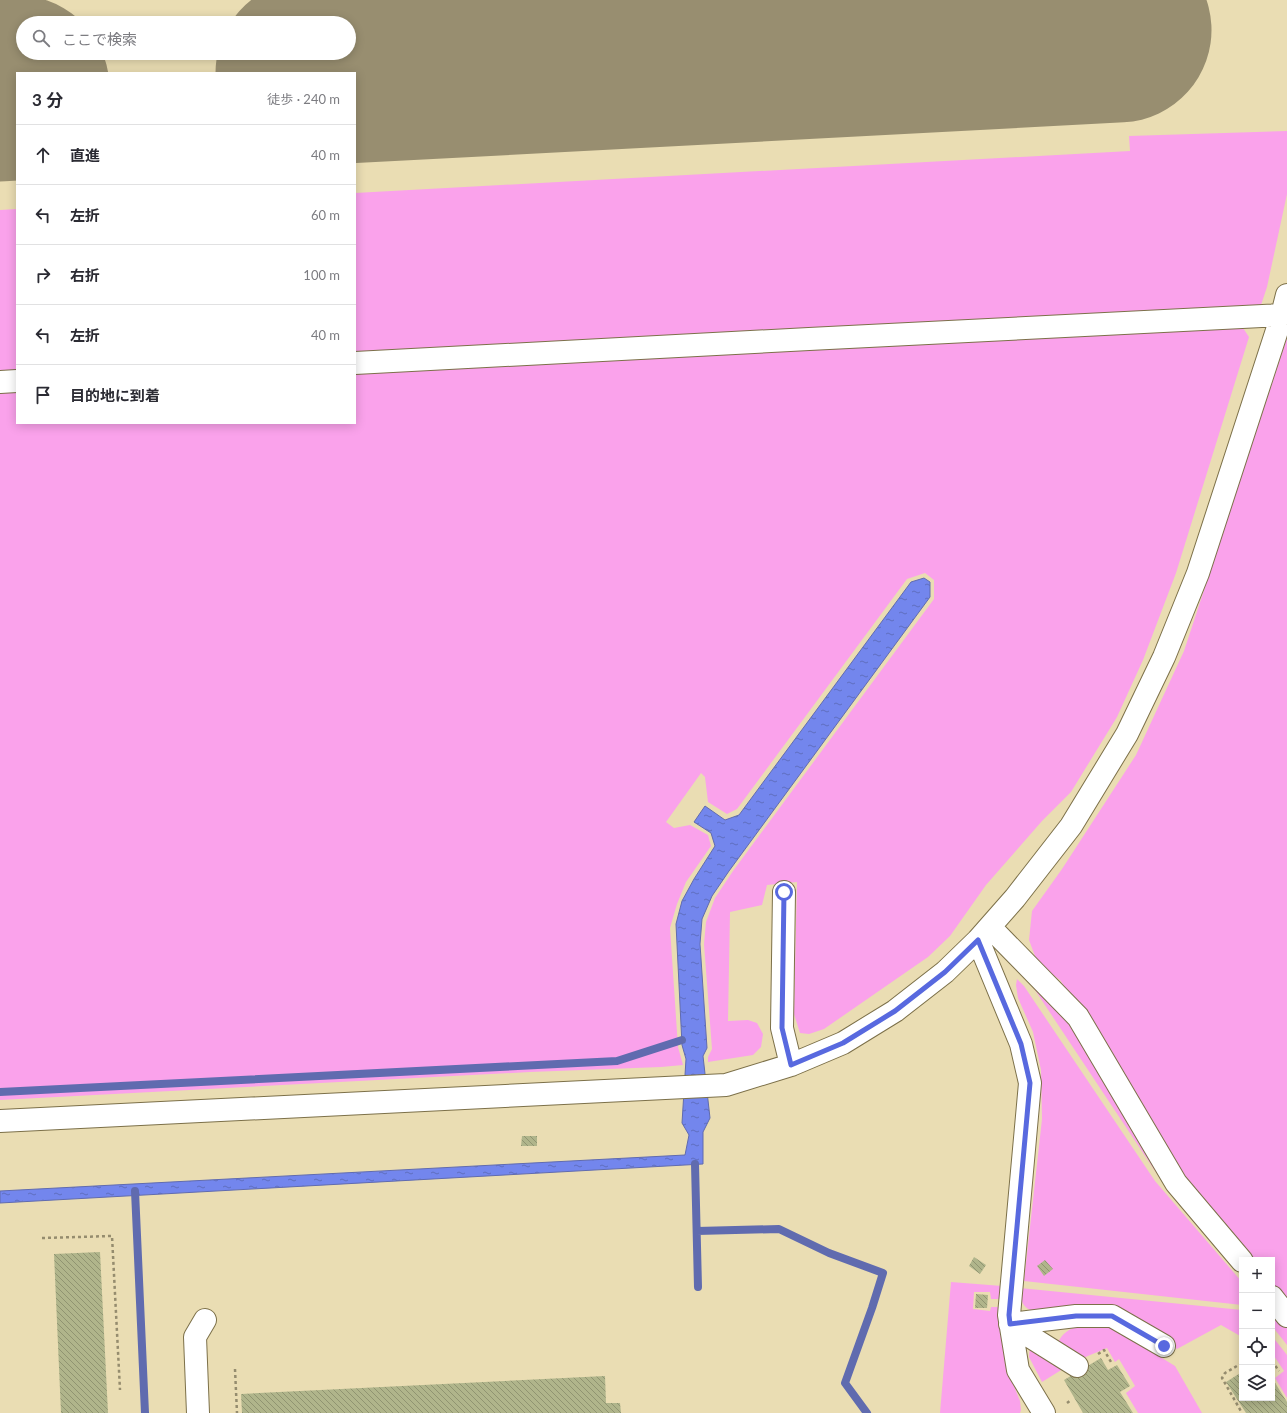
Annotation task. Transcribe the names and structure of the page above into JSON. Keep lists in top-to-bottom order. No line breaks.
{"page":{"search":"ここで検索","heading":["3 分","徒歩 · 240 m"],"list":[["直進","40 m"],["左折","60 m"],["右折","100 m"],["左折","40 m"],"目的地に到着"],"map_buttons":["+","−"]}}
